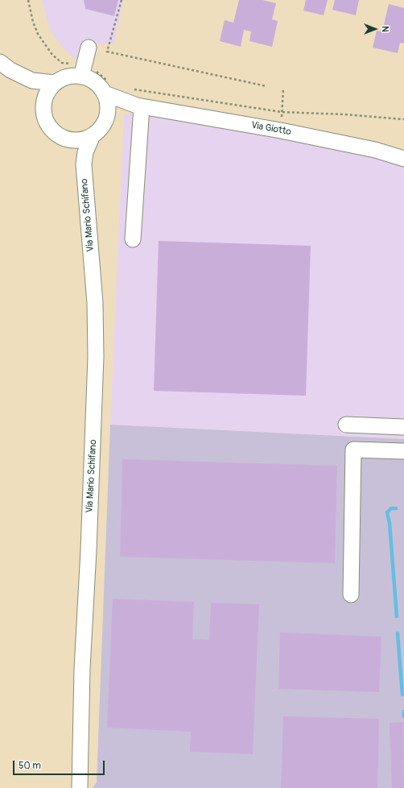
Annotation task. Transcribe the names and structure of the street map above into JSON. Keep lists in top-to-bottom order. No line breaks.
{"streets":{"street":["Via Giotto","Via Mario Schifano"]},"crossings":[["Via Giotto","Via Mario Schifano"]],"scale_bar":"50 m","north":"right"}
